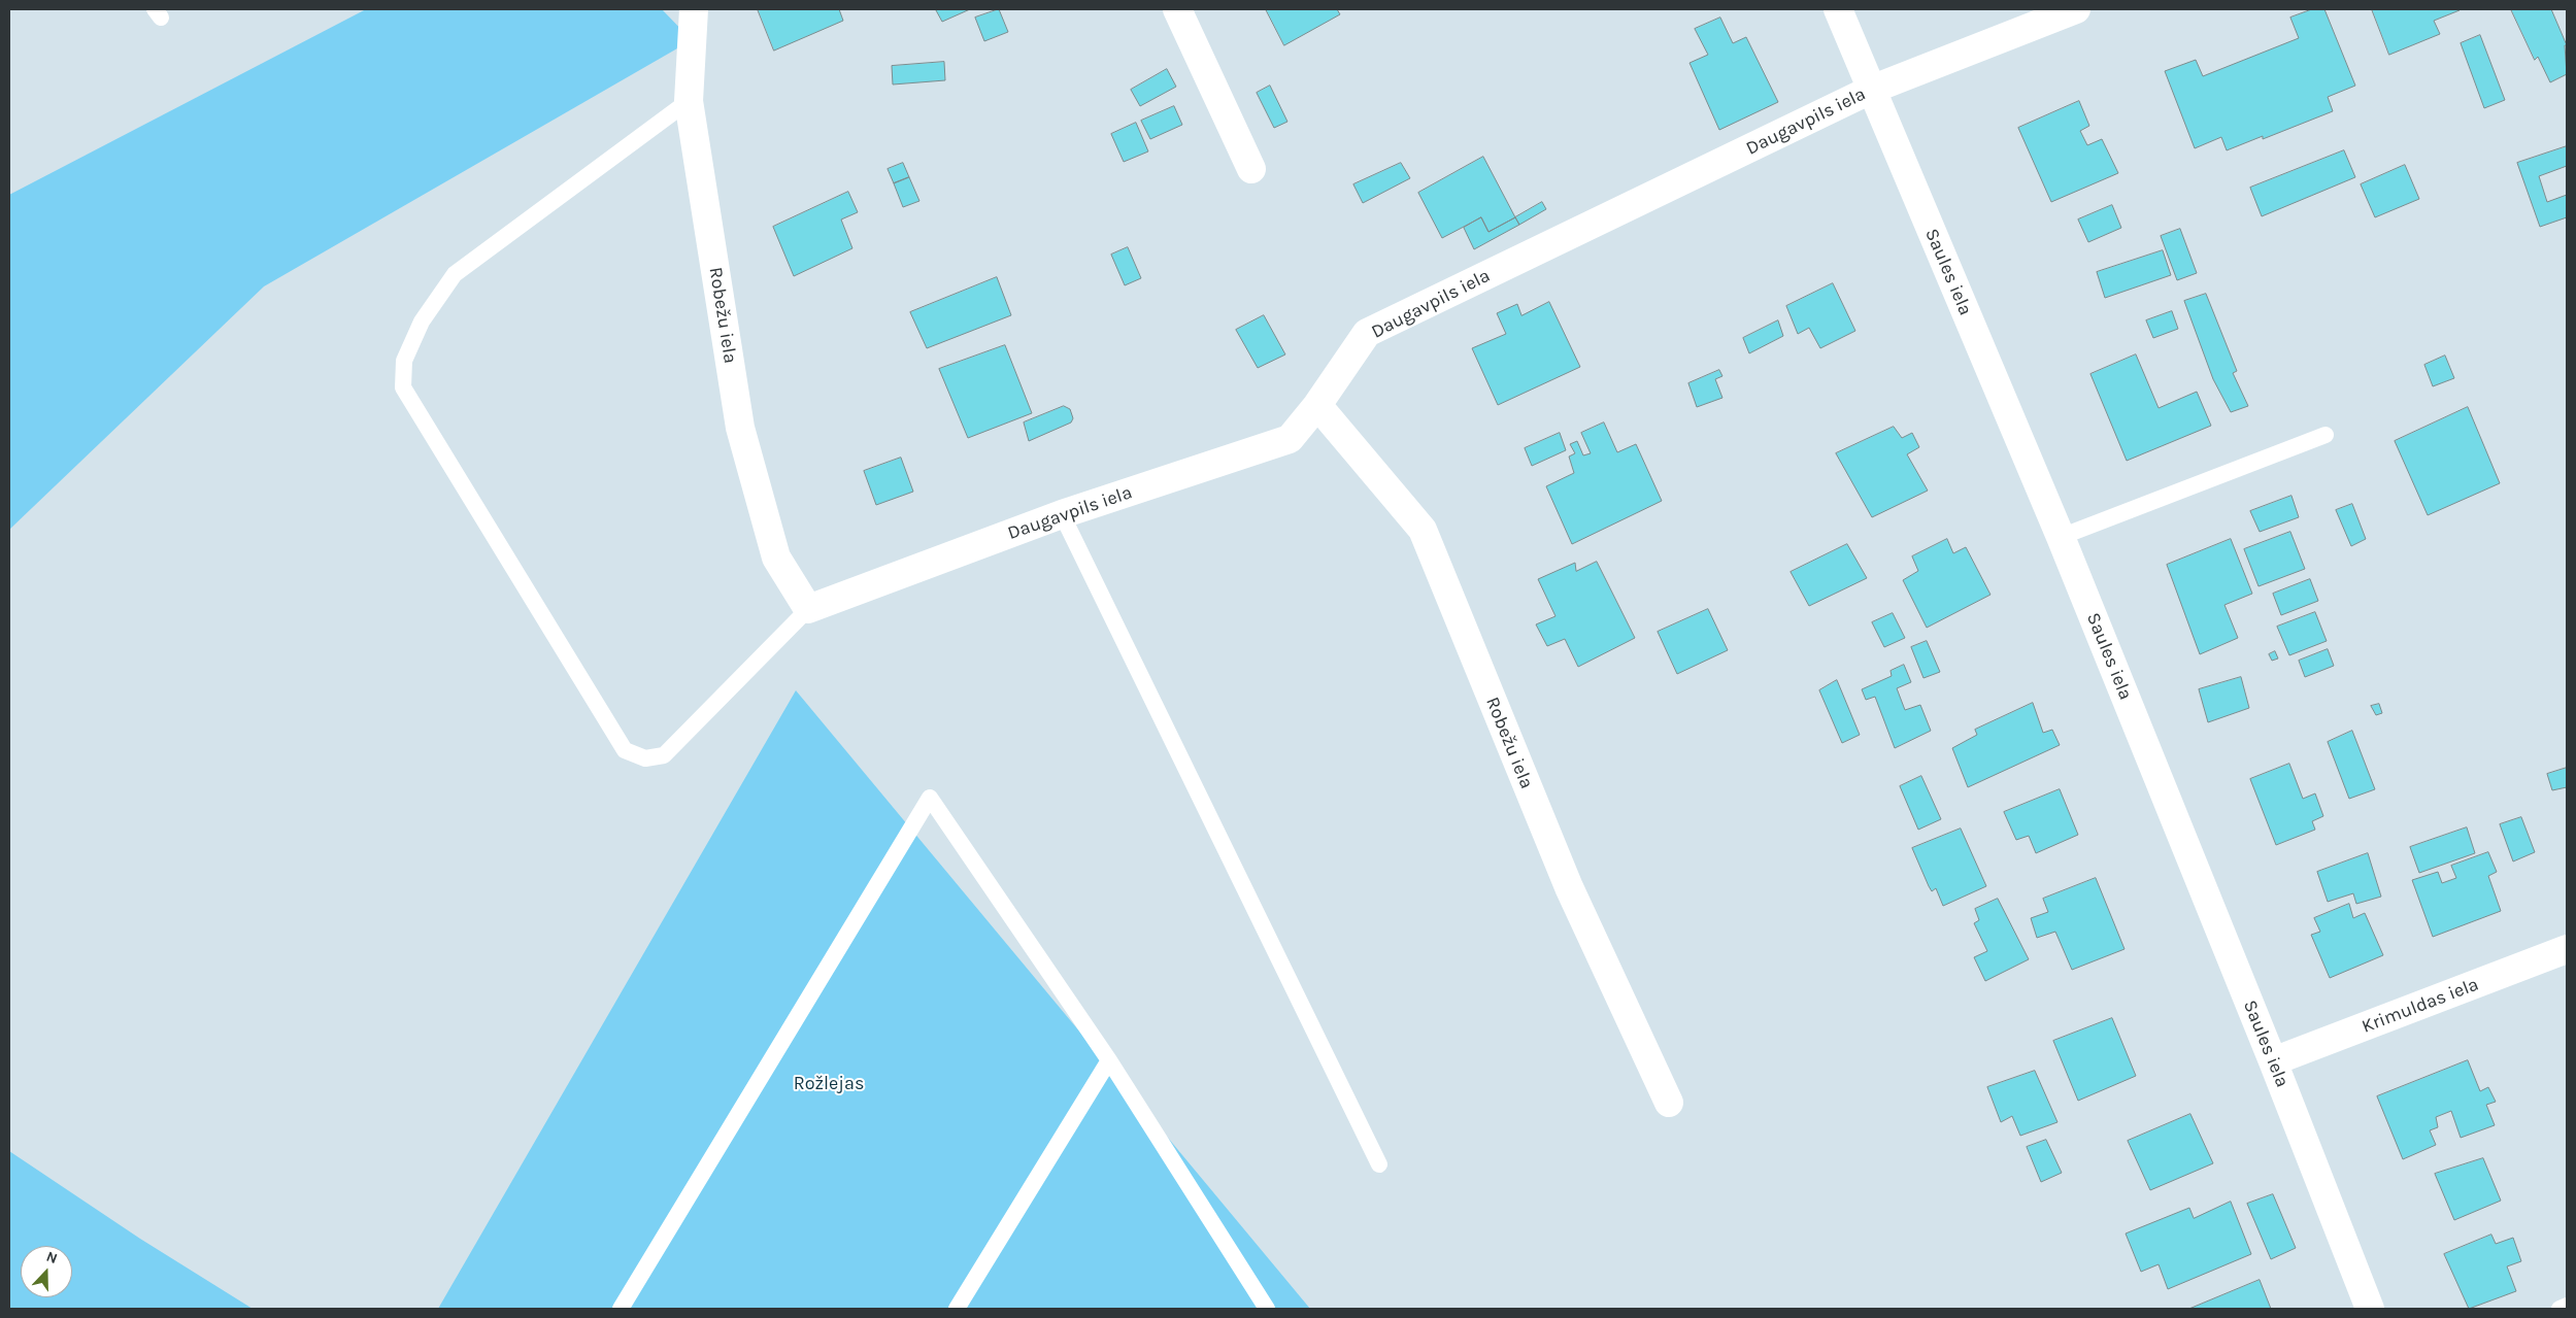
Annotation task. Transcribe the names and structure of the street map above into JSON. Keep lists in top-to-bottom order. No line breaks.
{"streets":{"street":["Daugavpils iela","Saules iela","Robežu iela","Krimuldas iela"]},"crossings":[["Daugavpils iela","Saules iela"],["Daugavpils iela","Robežu iela"],["Saules iela","Krimuldas iela"]],"parks":["Rožlejas"],"north":"top"}
